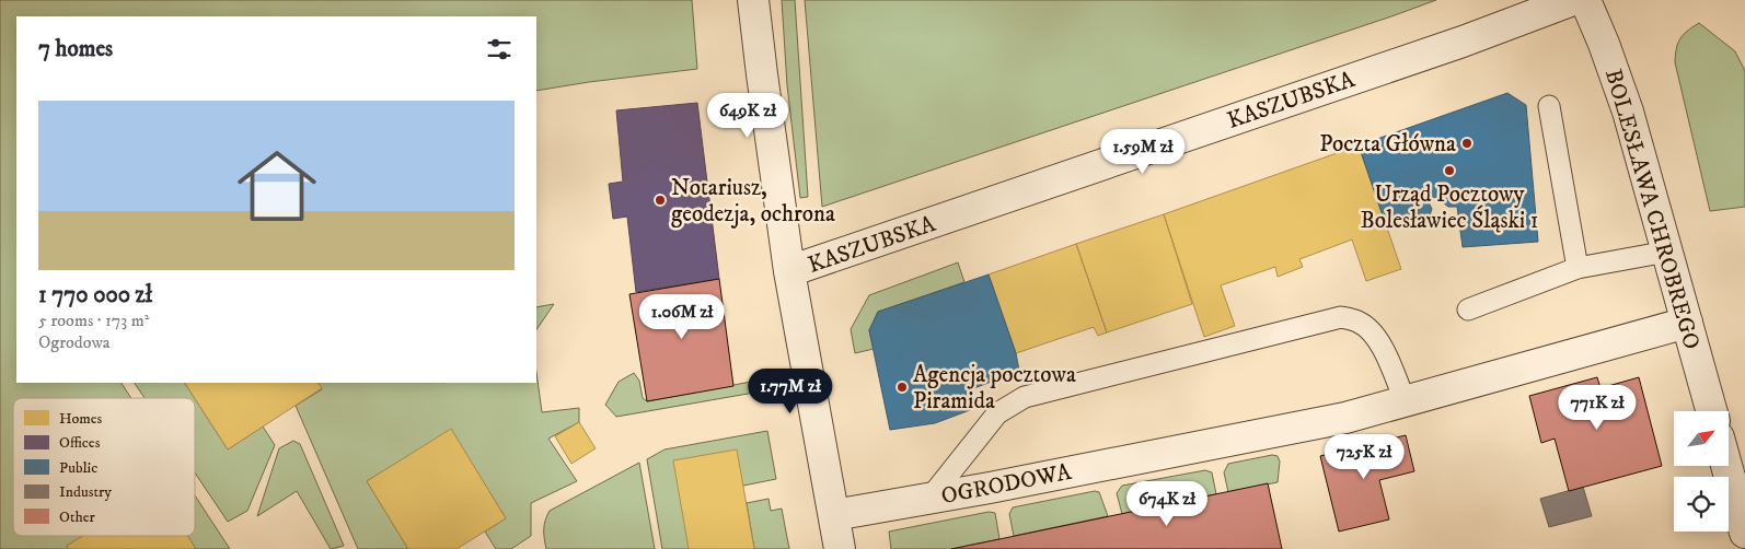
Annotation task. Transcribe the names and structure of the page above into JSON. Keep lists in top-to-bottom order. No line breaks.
{"streets":{"street":["KASZUBSKA","BOLESŁAWA CHROBREGO","OGRODOWA"]},"crossings":[["BOLESŁAWA CHROBREGO","OGRODOWA"]],"places":["Poczta Główna","Urząd Pocztowy Bolesławiec Śląski 1","Notariusz, geodezja, ochrona","Agencja pocztowa Piramida"],"legend":["Homes","Offices","Public","Industry","Other"],"north":"top right","page":{"heading":"7 homes","list":[{"name":"1 770 000 zł","note":"5 rooms · 173 m² · Ogrodowa"}],"price":["649K zł","1.59M zł","1.06M zł","1.77M zł","771K zł","725K zł","674K zł"]}}
